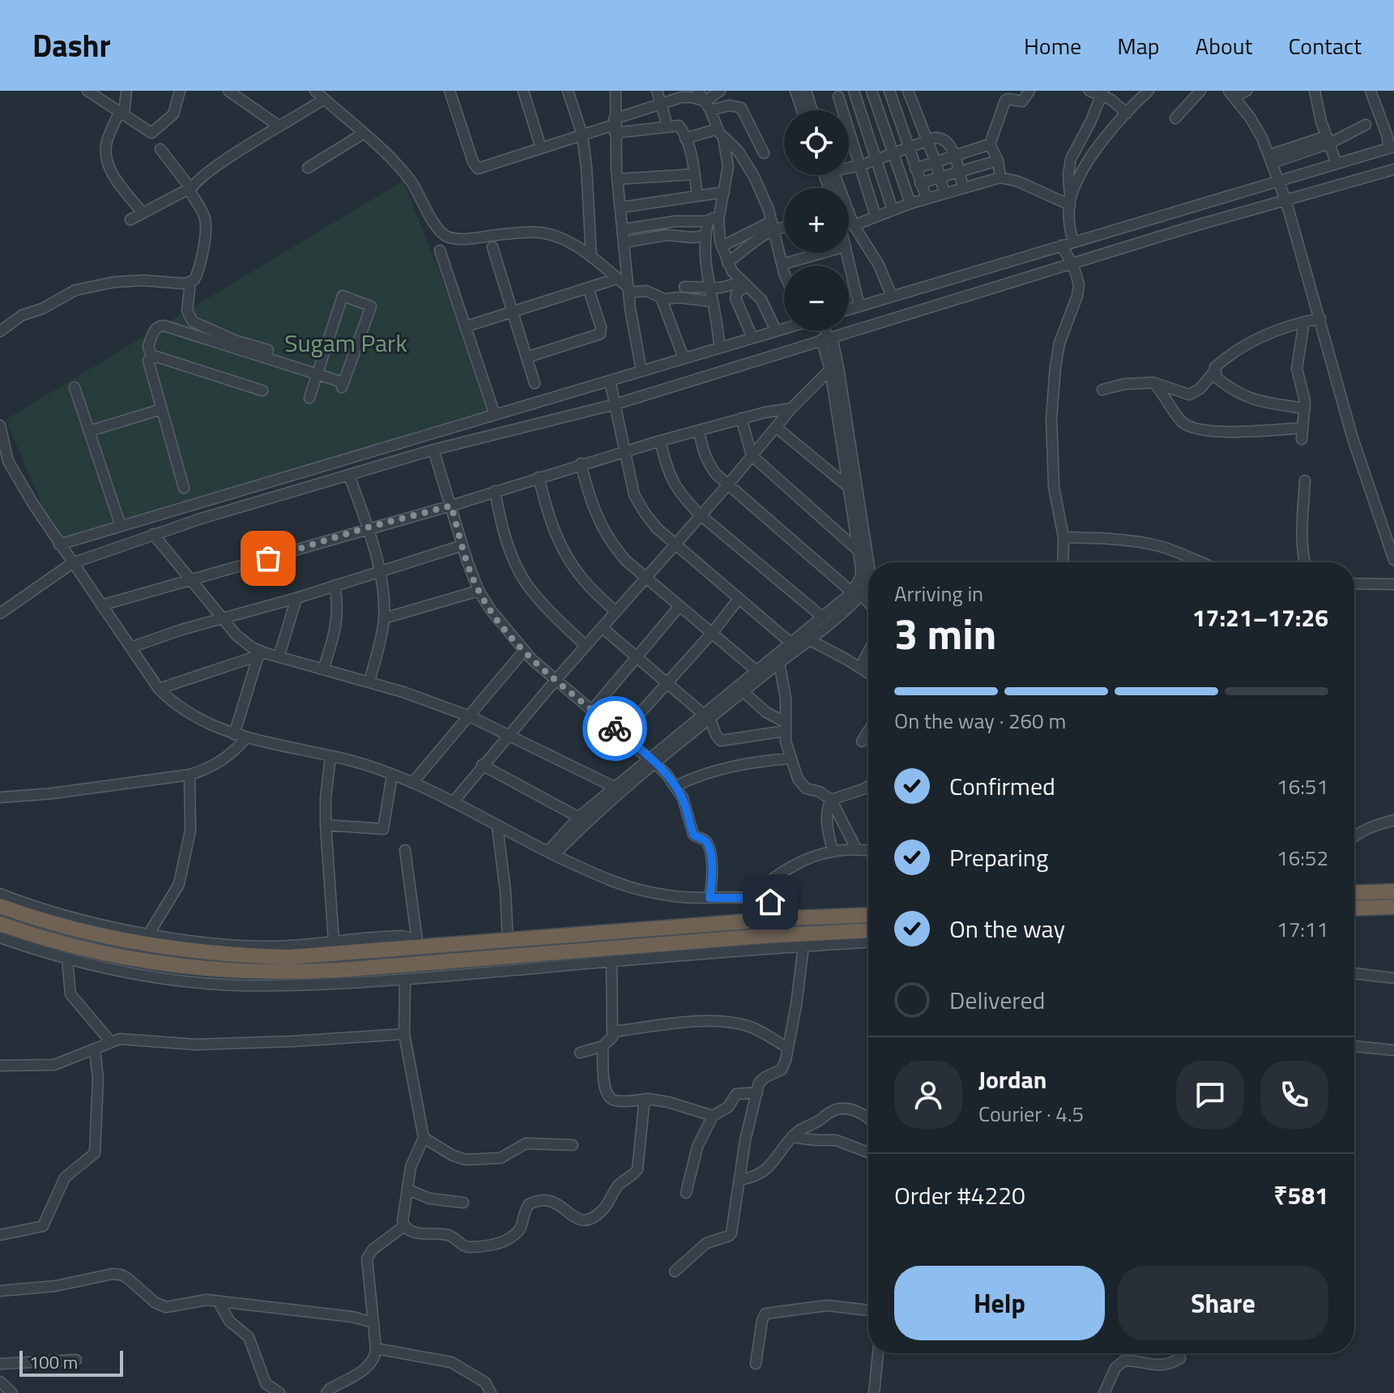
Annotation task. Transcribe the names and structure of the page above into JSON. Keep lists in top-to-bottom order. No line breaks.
{"parks":["Sugam Park"],"scale_bar":"100 m","page":{"header":"Dashr","nav":["Home","Map","About","Contact"],"map_buttons":["+","−"],"heading":["3 min","Arriving in","17:21–17:26"],"panel":["Jordan","Courier · 4.5","Order #4220","₹581"],"bar":"On the way · 260 m","list":[["Confirmed","16:51"],["Preparing","16:52"],["On the way","17:11"],"Delivered"],"buttons":["Help","Share"],"scale":"100 m"}}
